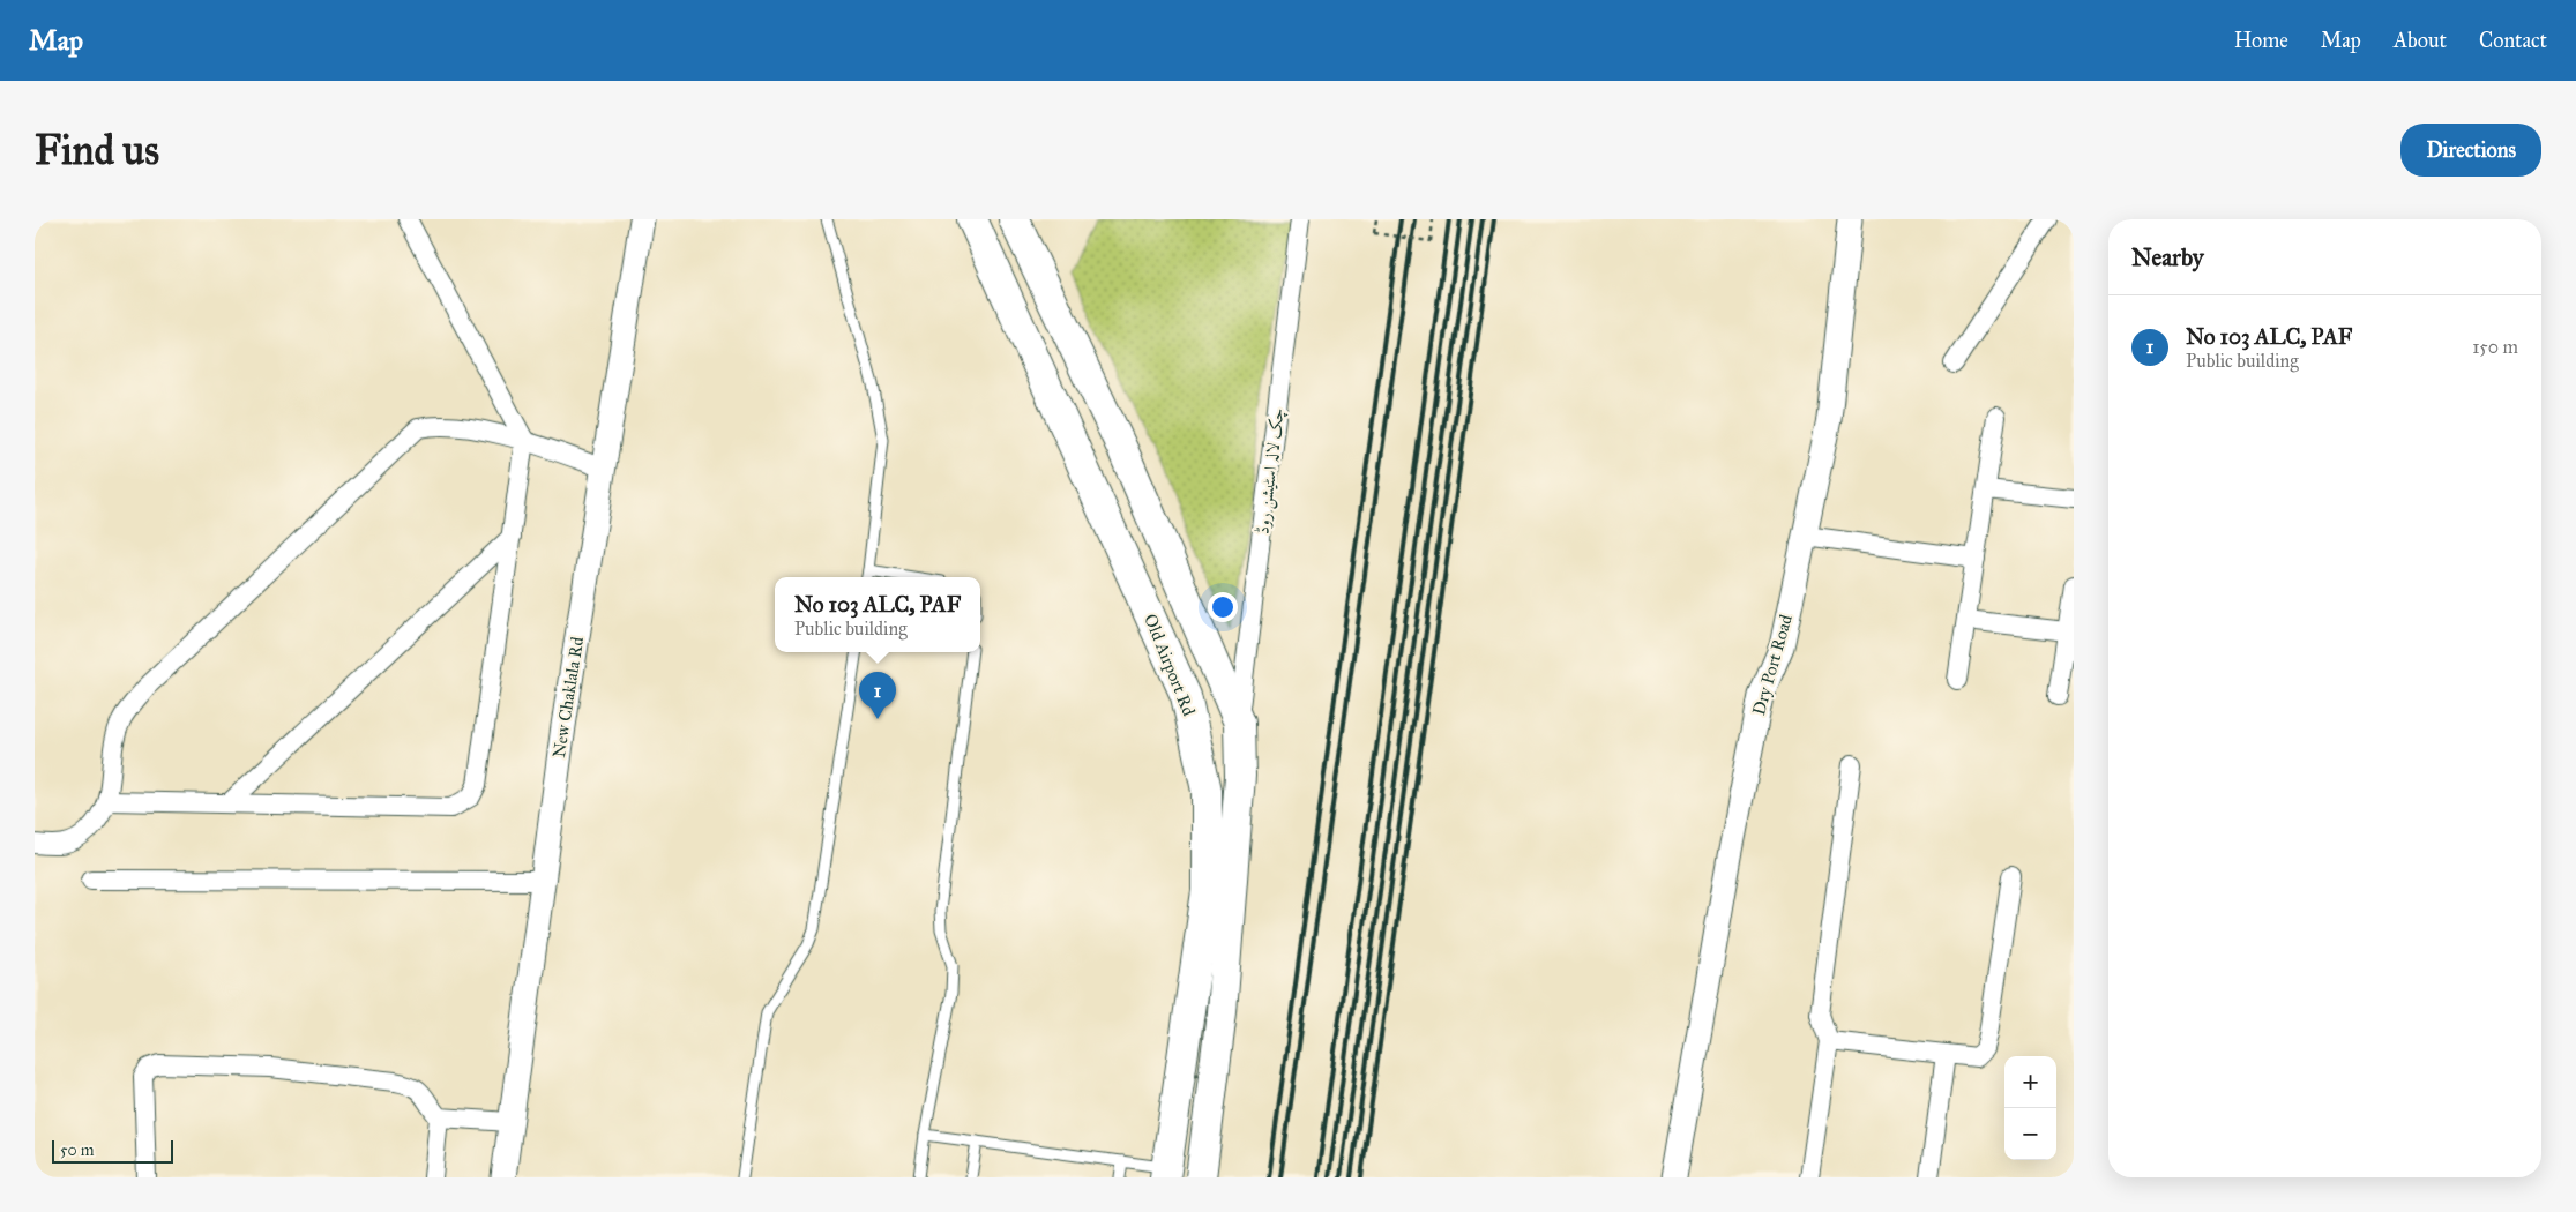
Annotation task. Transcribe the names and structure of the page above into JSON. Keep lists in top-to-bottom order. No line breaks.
{"streets":{"main road":["Old Airport Rd"],"street":["چک لالہ اسٹیشن روڈ","Dry Port Road","New Chaklala Rd"]},"scale_bar":"50 m","page":{"header":"Map","nav":["Home","Map","About","Contact"],"buttons":"Directions","title":"Find us","heading":"Nearby","list":[{"mark":"1","name":"No 103 ALC, PAF","note":"Public building","value":"150 m"}],"popup":["No 103 ALC, PAF","Public building"],"pins":"1","map_buttons":["+","−"],"scale":"50 m"}}
